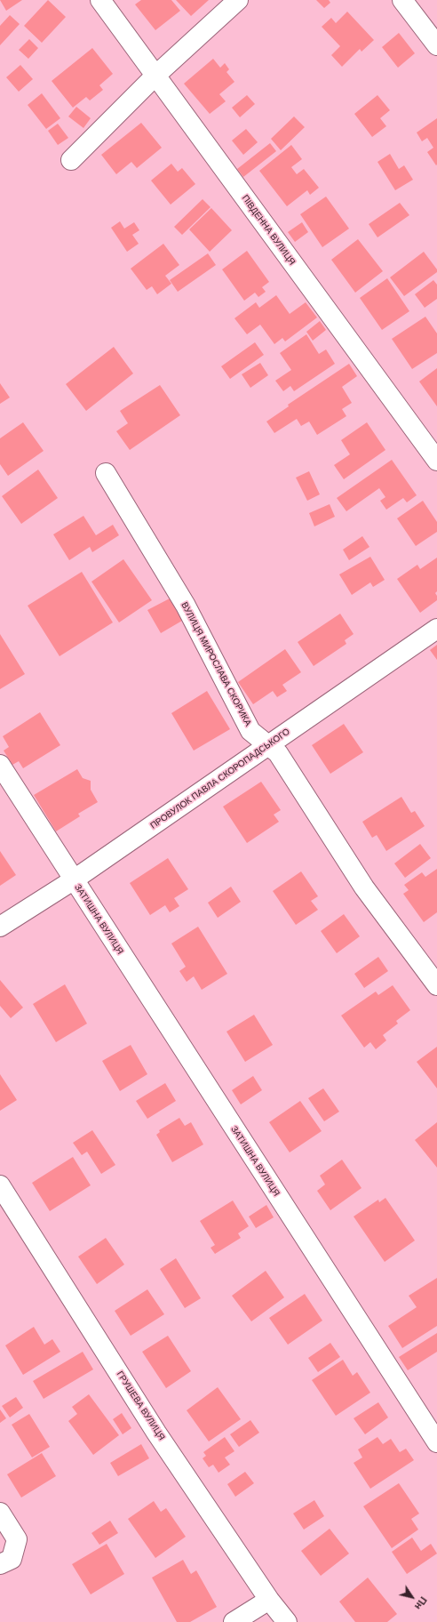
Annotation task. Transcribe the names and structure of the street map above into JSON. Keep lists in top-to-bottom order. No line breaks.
{"streets":{"street":["ПІВДЕННА ВУЛИЦЯ","ВУЛИЦЯ МИРОСЛАВА СКОРИКА","ПРОВУЛОК ПАВЛА СКОРОПАДСЬКОГО","ЗАТИШНА ВУЛИЦЯ","ГРУШЕВА ВУЛИЦЯ"]},"crossings":[["ВУЛИЦЯ МИРОСЛАВА СКОРИКА","ПРОВУЛОК ПАВЛА СКОРОПАДСЬКОГО"],["ПРОВУЛОК ПАВЛА СКОРОПАДСЬКОГО","ЗАТИШНА ВУЛИЦЯ"]],"north":"bottom right"}
